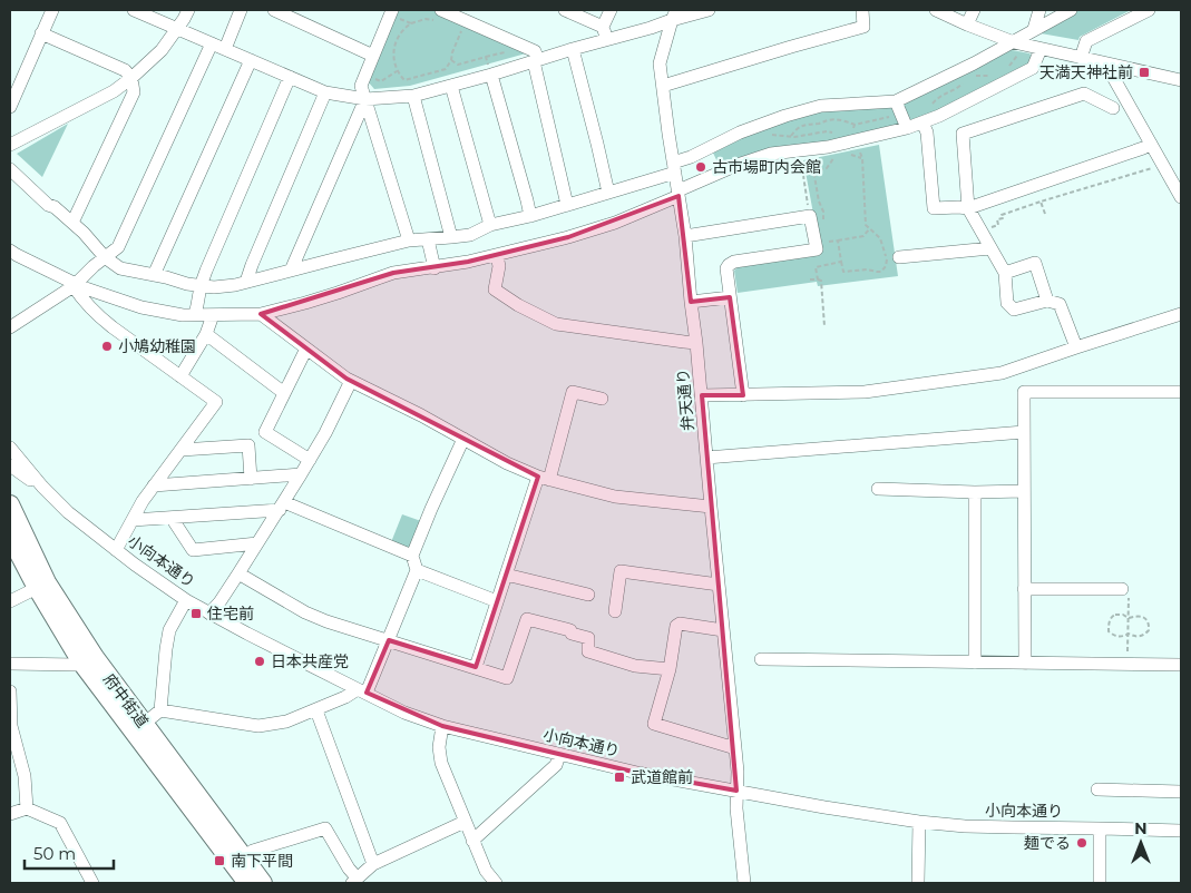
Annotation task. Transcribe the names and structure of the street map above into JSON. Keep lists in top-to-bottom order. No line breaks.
{"streets":{"highway":["府中街道"],"street":["弁天通り","小向本通り"]},"crossings":[["弁天通り","小向本通り"]],"places":{"transit":["天満天神社前","住宅前","武道館前","南下平間"],"other":["古市場町内会館","小鳩幼稚園","日本共産党","麺でる"]},"scale_bar":"50 m","north":"top"}
